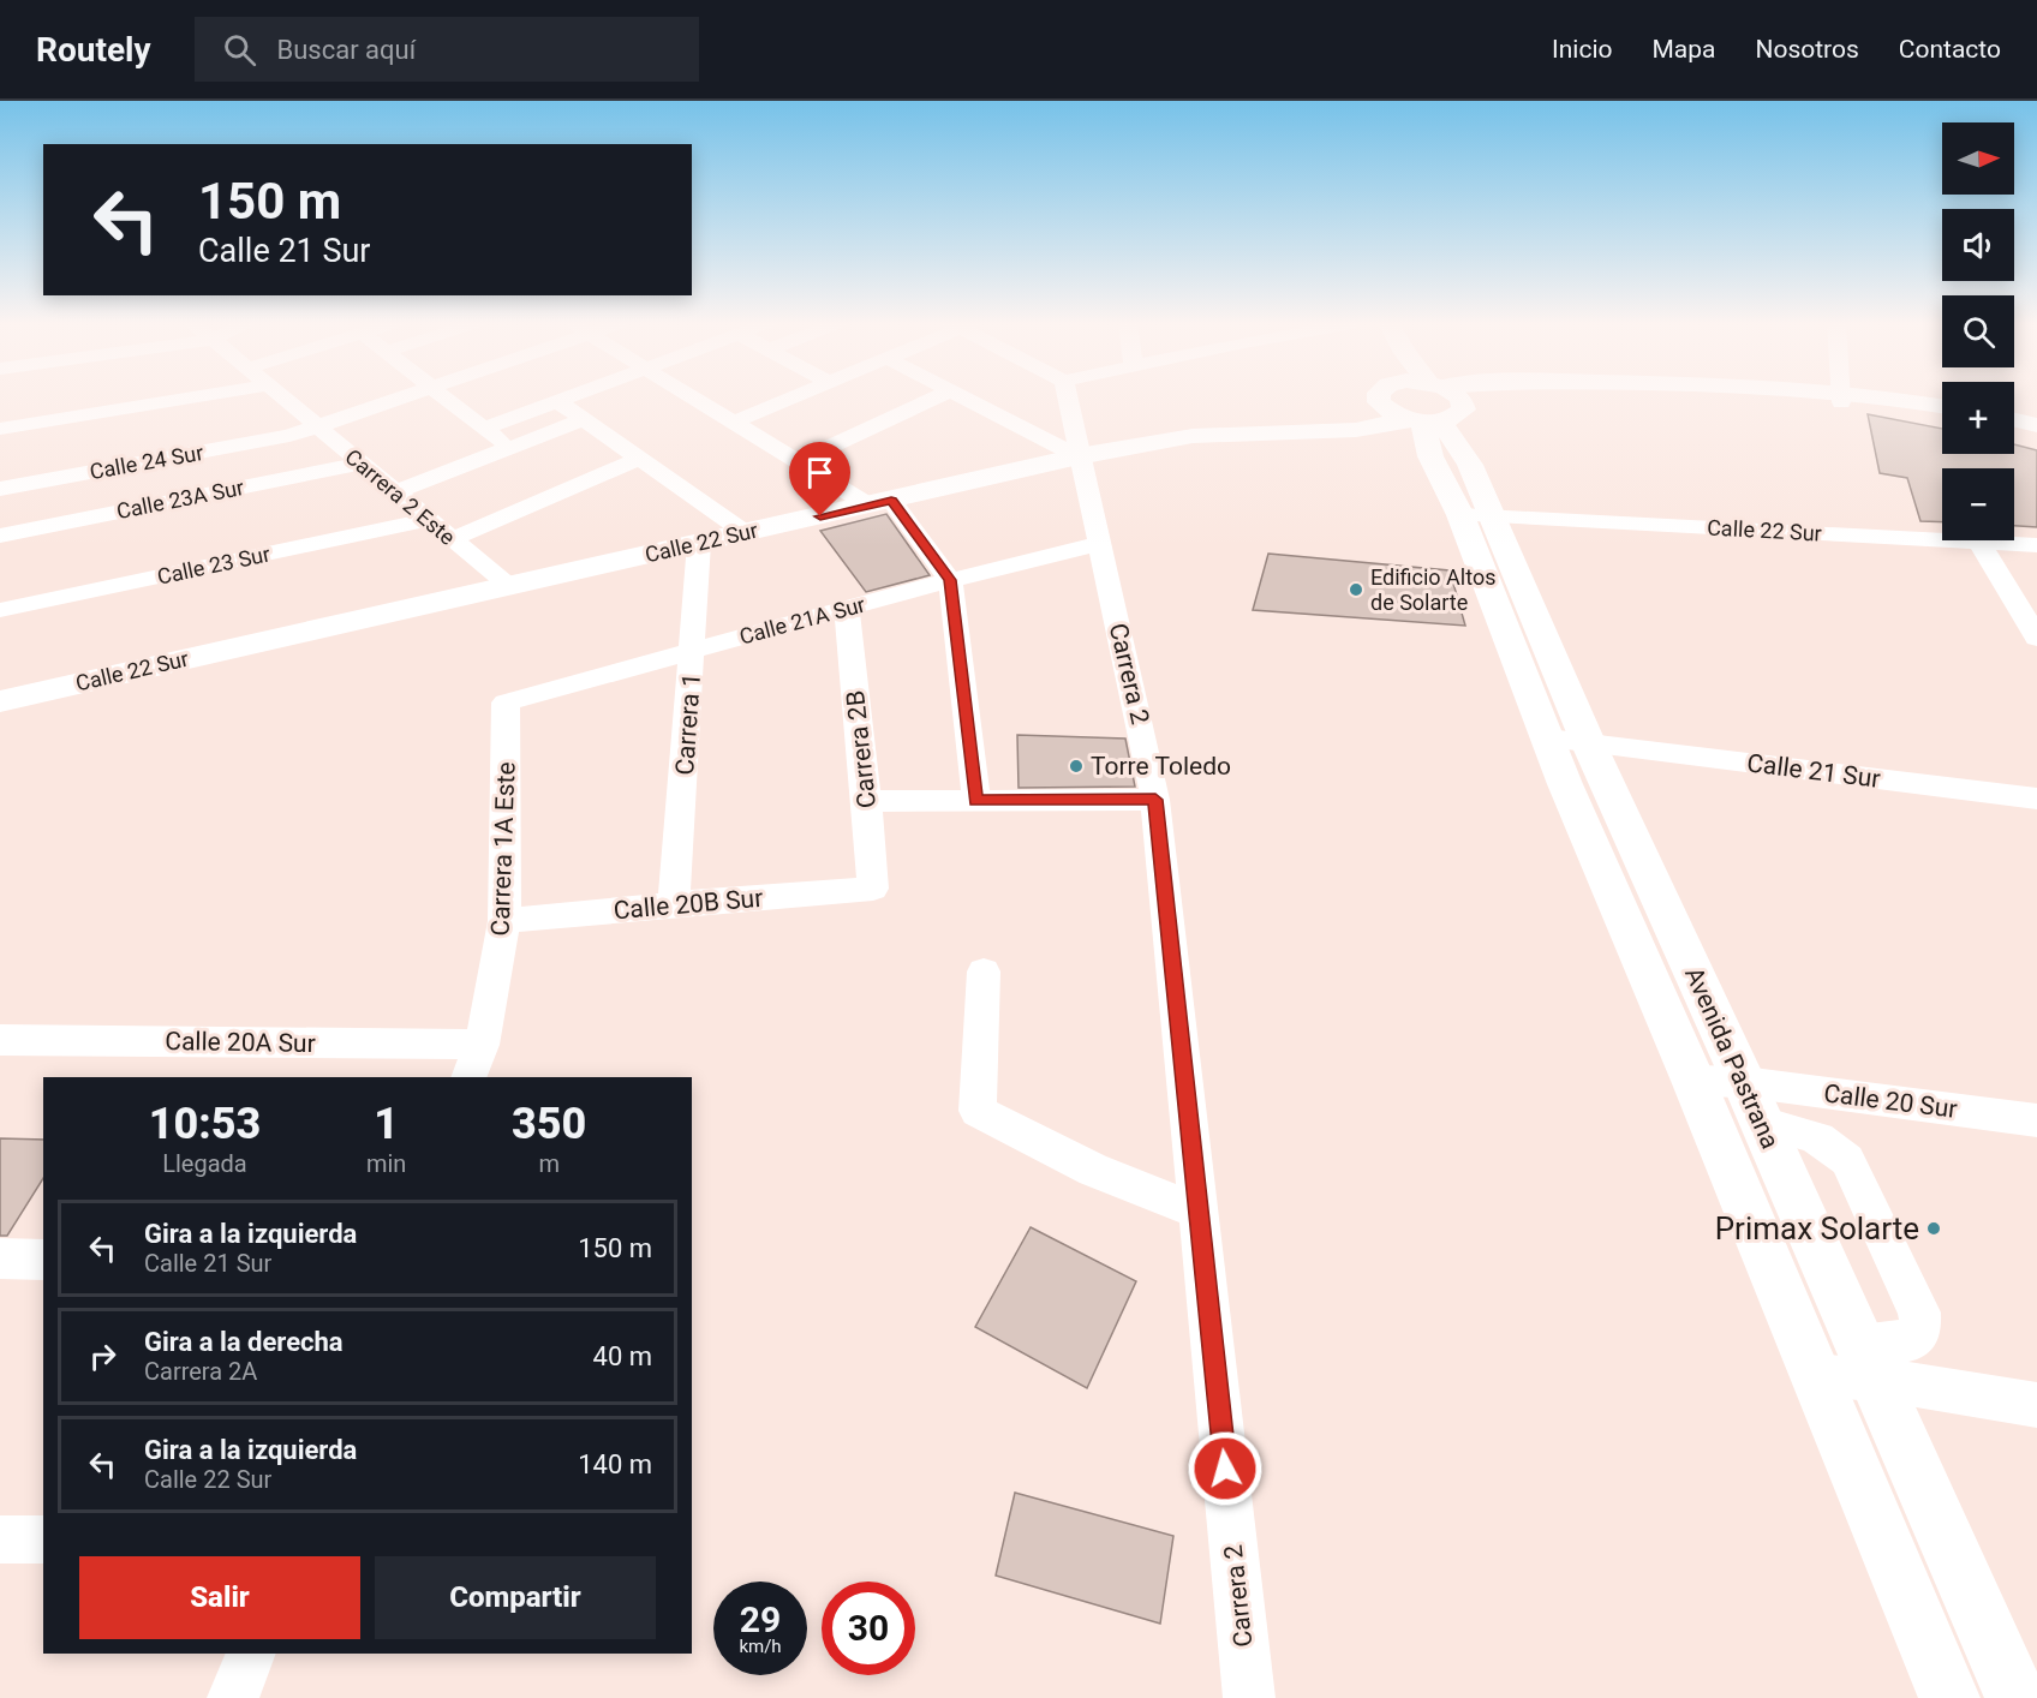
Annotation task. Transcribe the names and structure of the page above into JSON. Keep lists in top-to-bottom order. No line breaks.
{"streets":{"main road":["Calle 22 Sur","Avenida Pastrana"],"street":["Calle 24 Sur","Carrera 2 Este","Calle 23A Sur","Calle 23 Sur","Calle 21A Sur","Carrera 2","Carrera 1","Carrera 2B","Calle 21 Sur","Carrera 1A Este","Calle 20B Sur","Calle 20A Sur","Calle 20 Sur"]},"crossings":[["Calle 24 Sur","Carrera 2 Este"],["Carrera 2 Este","Calle 23A Sur"],["Carrera 2 Este","Calle 22 Sur"],["Carrera 2 Este","Calle 23 Sur"],["Calle 22 Sur","Carrera 2"],["Calle 22 Sur","Carrera 1"],["Calle 22 Sur","Avenida Pastrana"],["Calle 21A Sur","Carrera 2"],["Calle 21A Sur","Carrera 1"],["Calle 21A Sur","Carrera 2B"],["Calle 21A Sur","Carrera 1A Este"],["Carrera 1","Calle 20B Sur"],["Carrera 2B","Calle 20B Sur"],["Calle 21 Sur","Avenida Pastrana"],["Carrera 1A Este","Calle 20B Sur"],["Carrera 1A Este","Calle 20A Sur"],["Avenida Pastrana","Calle 20 Sur"]],"places":["Edificio Altos de Solarte","Torre Toledo","Primax Solarte"],"north":"right","page":{"header":"Routely","search":"Buscar aquí","nav":["Inicio","Mapa","Nosotros","Contacto"],"map_buttons":["+","−"],"turn":["150 m","Calle 21 Sur"],"eta":["10:53","Llegada","1","min","350","m"],"list":[{"name":"Gira a la izquierda","note":"Calle 21 Sur","value":"150 m"},{"name":"Gira a la derecha","note":"Carrera 2A","value":"40 m"},{"name":"Gira a la izquierda","note":"Calle 22 Sur","value":"140 m"}],"buttons":["Salir","Compartir"],"speed":"29 km/h","limit":"30"}}
